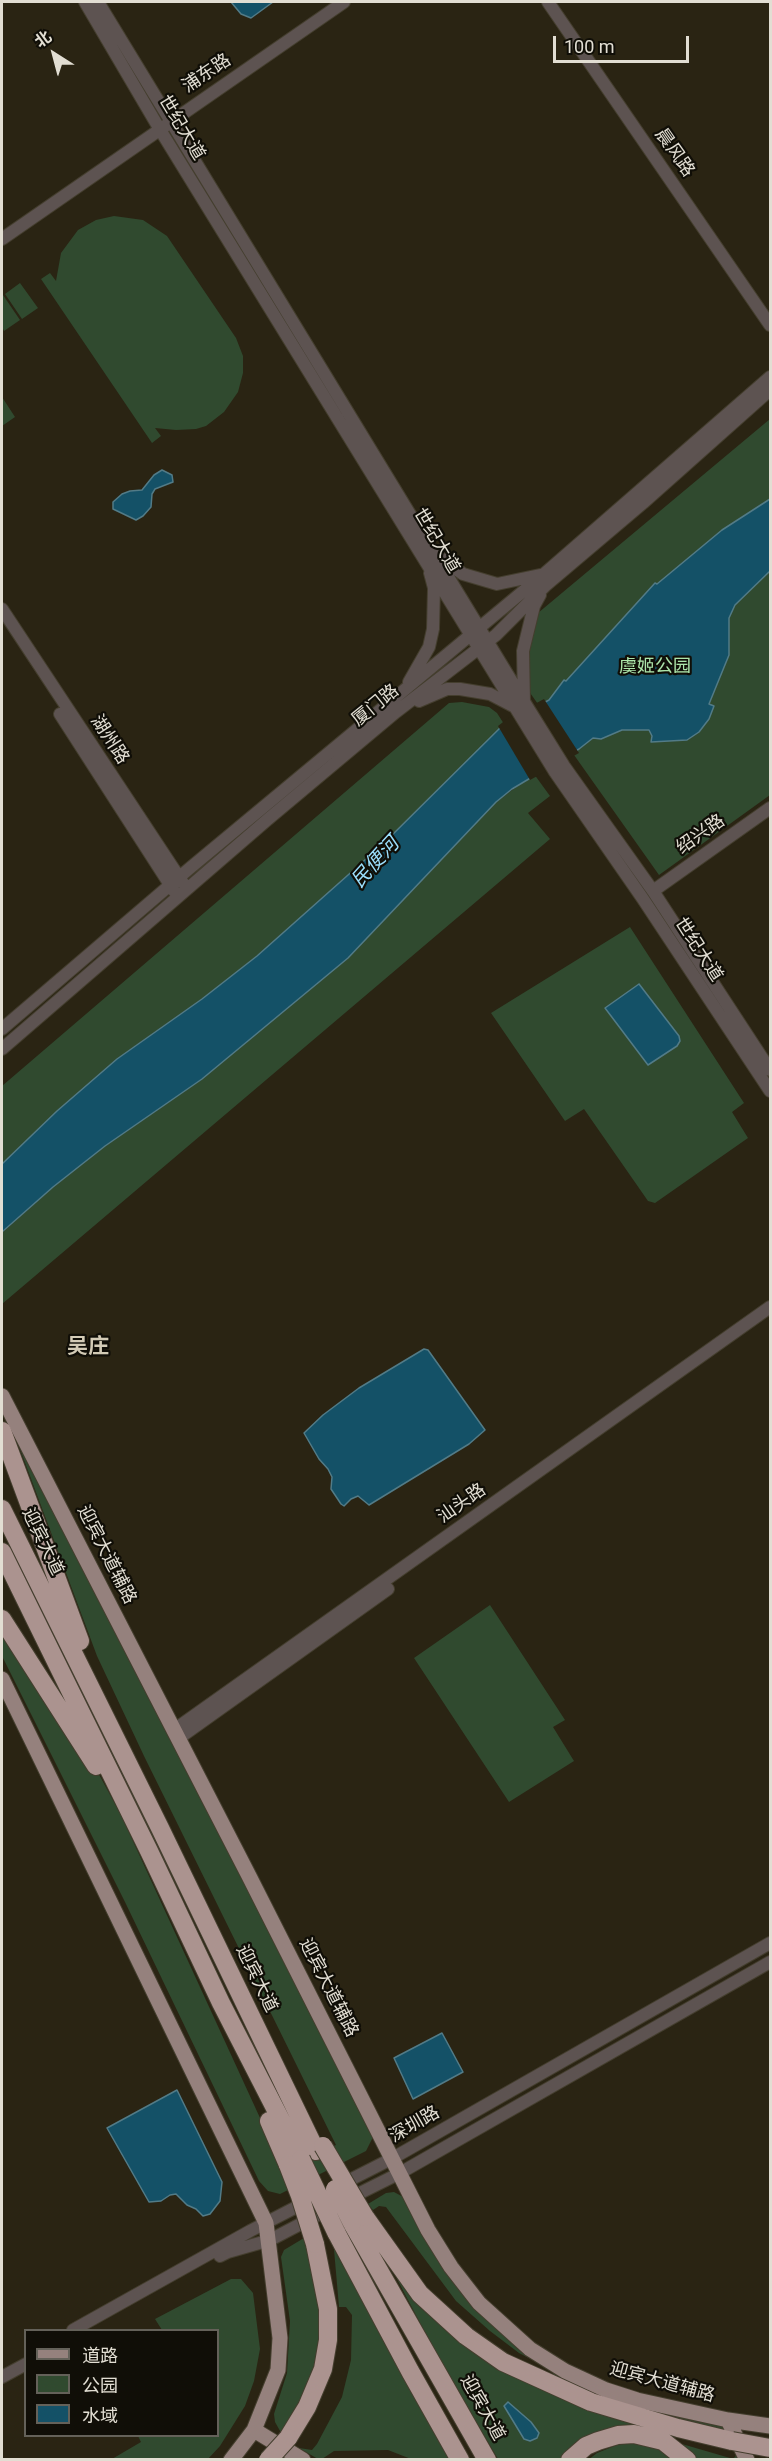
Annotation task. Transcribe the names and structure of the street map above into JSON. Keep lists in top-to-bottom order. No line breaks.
{"streets":{"highway":["迎宾大道"],"main road":["迎宾大道辅路"],"street":["浦东路","世纪大道","晨风路","厦门路","湖州路","绍兴路","汕头路","深圳路"]},"crossings":[["浦东路","世纪大道"],["世纪大道","厦门路"],["世纪大道","绍兴路"],["厦门路","湖州路"],["汕头路","迎宾大道辅路"],["迎宾大道辅路","深圳路"]],"districts":["吴庄"],"water":["民便河"],"parks":["虞姬公园"],"legend":["道路","公园","水域"],"scale_bar":"100 m","north":"top left"}
